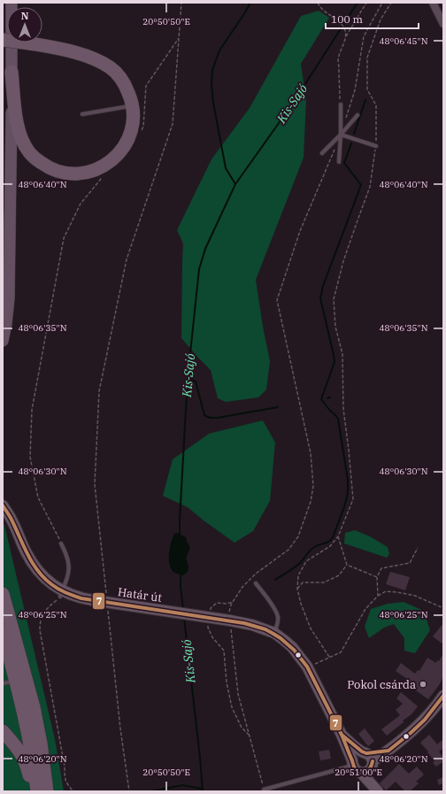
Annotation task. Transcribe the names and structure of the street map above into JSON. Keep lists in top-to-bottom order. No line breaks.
{"streets":{"main road":["Határ út"]},"water":["Kis-Sajó"],"places":["Pokol csárda"],"lines":["transit line 7"],"scale_bar":"100 m","north":"top","coordinates":["20°50'50\"E","48°06'45\"N","48°06'40\"N","48°06'35\"N","48°06'30\"N","48°06'25\"N","48°06'20\"N","20°51'00\"E"]}
